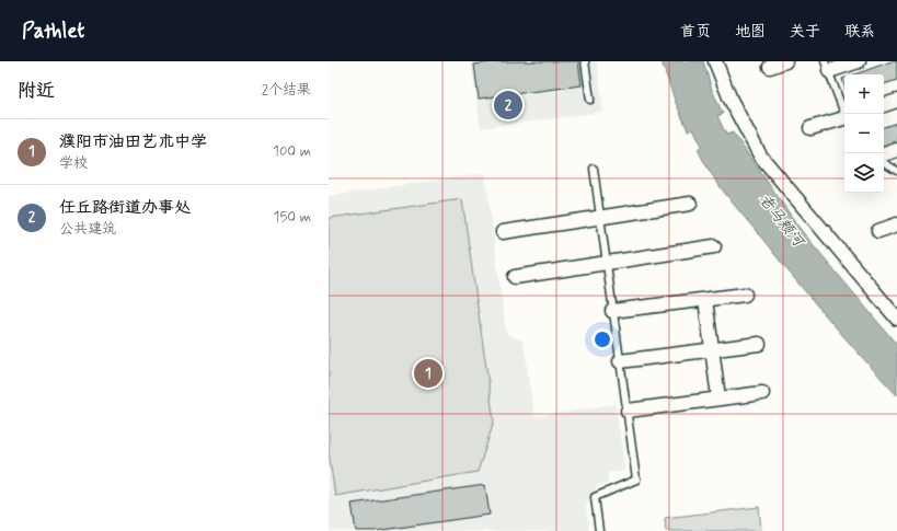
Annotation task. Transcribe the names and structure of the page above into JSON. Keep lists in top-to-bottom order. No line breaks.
{"water":["老马颊河"],"page":{"header":"Pathlet","nav":["首页","地图","关于","联系"],"heading":["附近","2个结果"],"map_buttons":["+","−"],"pins":["2","1"],"list":[{"mark":"1","name":"濮阳市油田艺术中学","note":"学校","value":"100 m"},{"mark":"2","name":"任丘路街道办事处","note":"公共建筑","value":"150 m"}]}}
